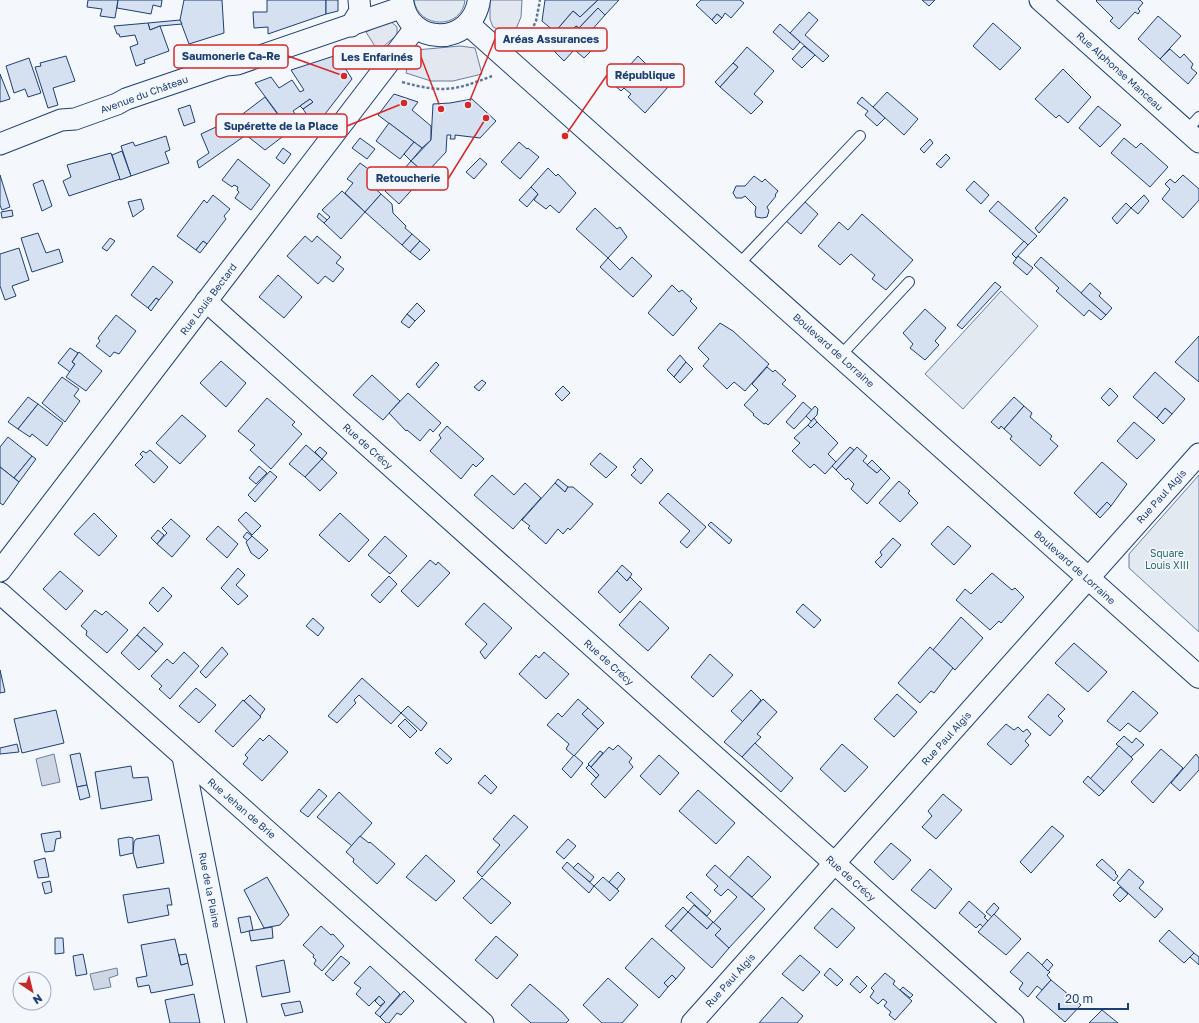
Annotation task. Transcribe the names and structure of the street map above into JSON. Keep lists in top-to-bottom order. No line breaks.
{"streets":{"main road":["Boulevard de Lorraine"],"street":["Rue Alphonse Manceau","Avenue du Château","Rue Louis Bectard","Rue de Crécy","Rue Paul Algis","Rue Jehan de Brie","Rue de la Plaine"]},"crossings":[["Rue Louis Bectard","Rue de Crécy"],["Boulevard de Lorraine","Rue Paul Algis"],["Rue de Crécy","Rue Paul Algis"],["Rue Jehan de Brie","Rue de la Plaine"]],"parks":["Square Louis XIII"],"places":["Saumonerie Ca-Re","Supérette de la Place","Aréas Assurances","Les Enfarinés","Retoucherie","République"],"scale_bar":"20 m","north":"bottom right"}
